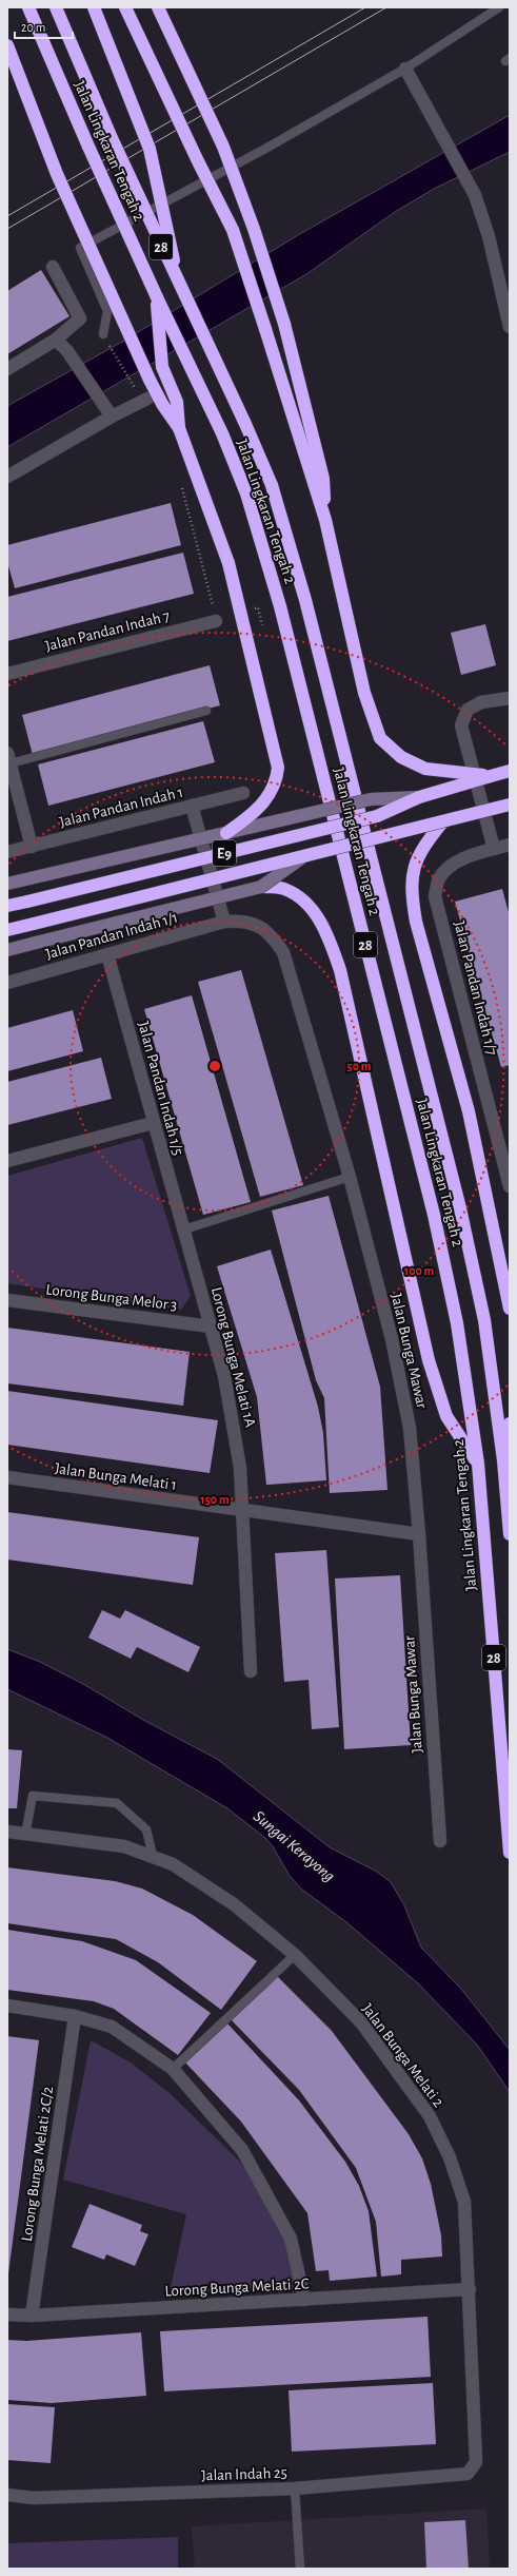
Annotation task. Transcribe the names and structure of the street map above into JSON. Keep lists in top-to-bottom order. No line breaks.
{"streets":{"highway":["Jalan Lingkaran Tengah 2","28","E9"],"street":["Jalan Pandan Indah 7","Jalan Pandan Indah 1","Jalan Pandan Indah 1/1","Jalan Pandan Indah 1/7","Jalan Pandan Indah 1/5","Lorong Bunga Melor 3","Jalan Bunga Mawar","Lorong Bunga Melati 1A","Jalan Bunga Melati 1","Jalan Bunga Melati 2","Lorong Bunga Melati 2C/2","Lorong Bunga Melati 2C","Jalan Indah 25"]},"crossings":[["Jalan Pandan Indah 1/1","Jalan Pandan Indah 1/5"],["Jalan Pandan Indah 1/1","Jalan Bunga Mawar"],["Jalan Pandan Indah 1/5","Lorong Bunga Melati 1A"],["Lorong Bunga Melor 3","Lorong Bunga Melati 1A"],["Jalan Bunga Mawar","Jalan Bunga Melati 1"],["Lorong Bunga Melati 1A","Jalan Bunga Melati 1"],["Jalan Bunga Melati 2","Lorong Bunga Melati 2C"],["Jalan Bunga Melati 2","Jalan Indah 25"],["Lorong Bunga Melati 2C/2","Lorong Bunga Melati 2C"]],"water":["Sungai Kerayong"],"scale_bar":"20 m","rings":["50 m","100 m","150 m"]}
